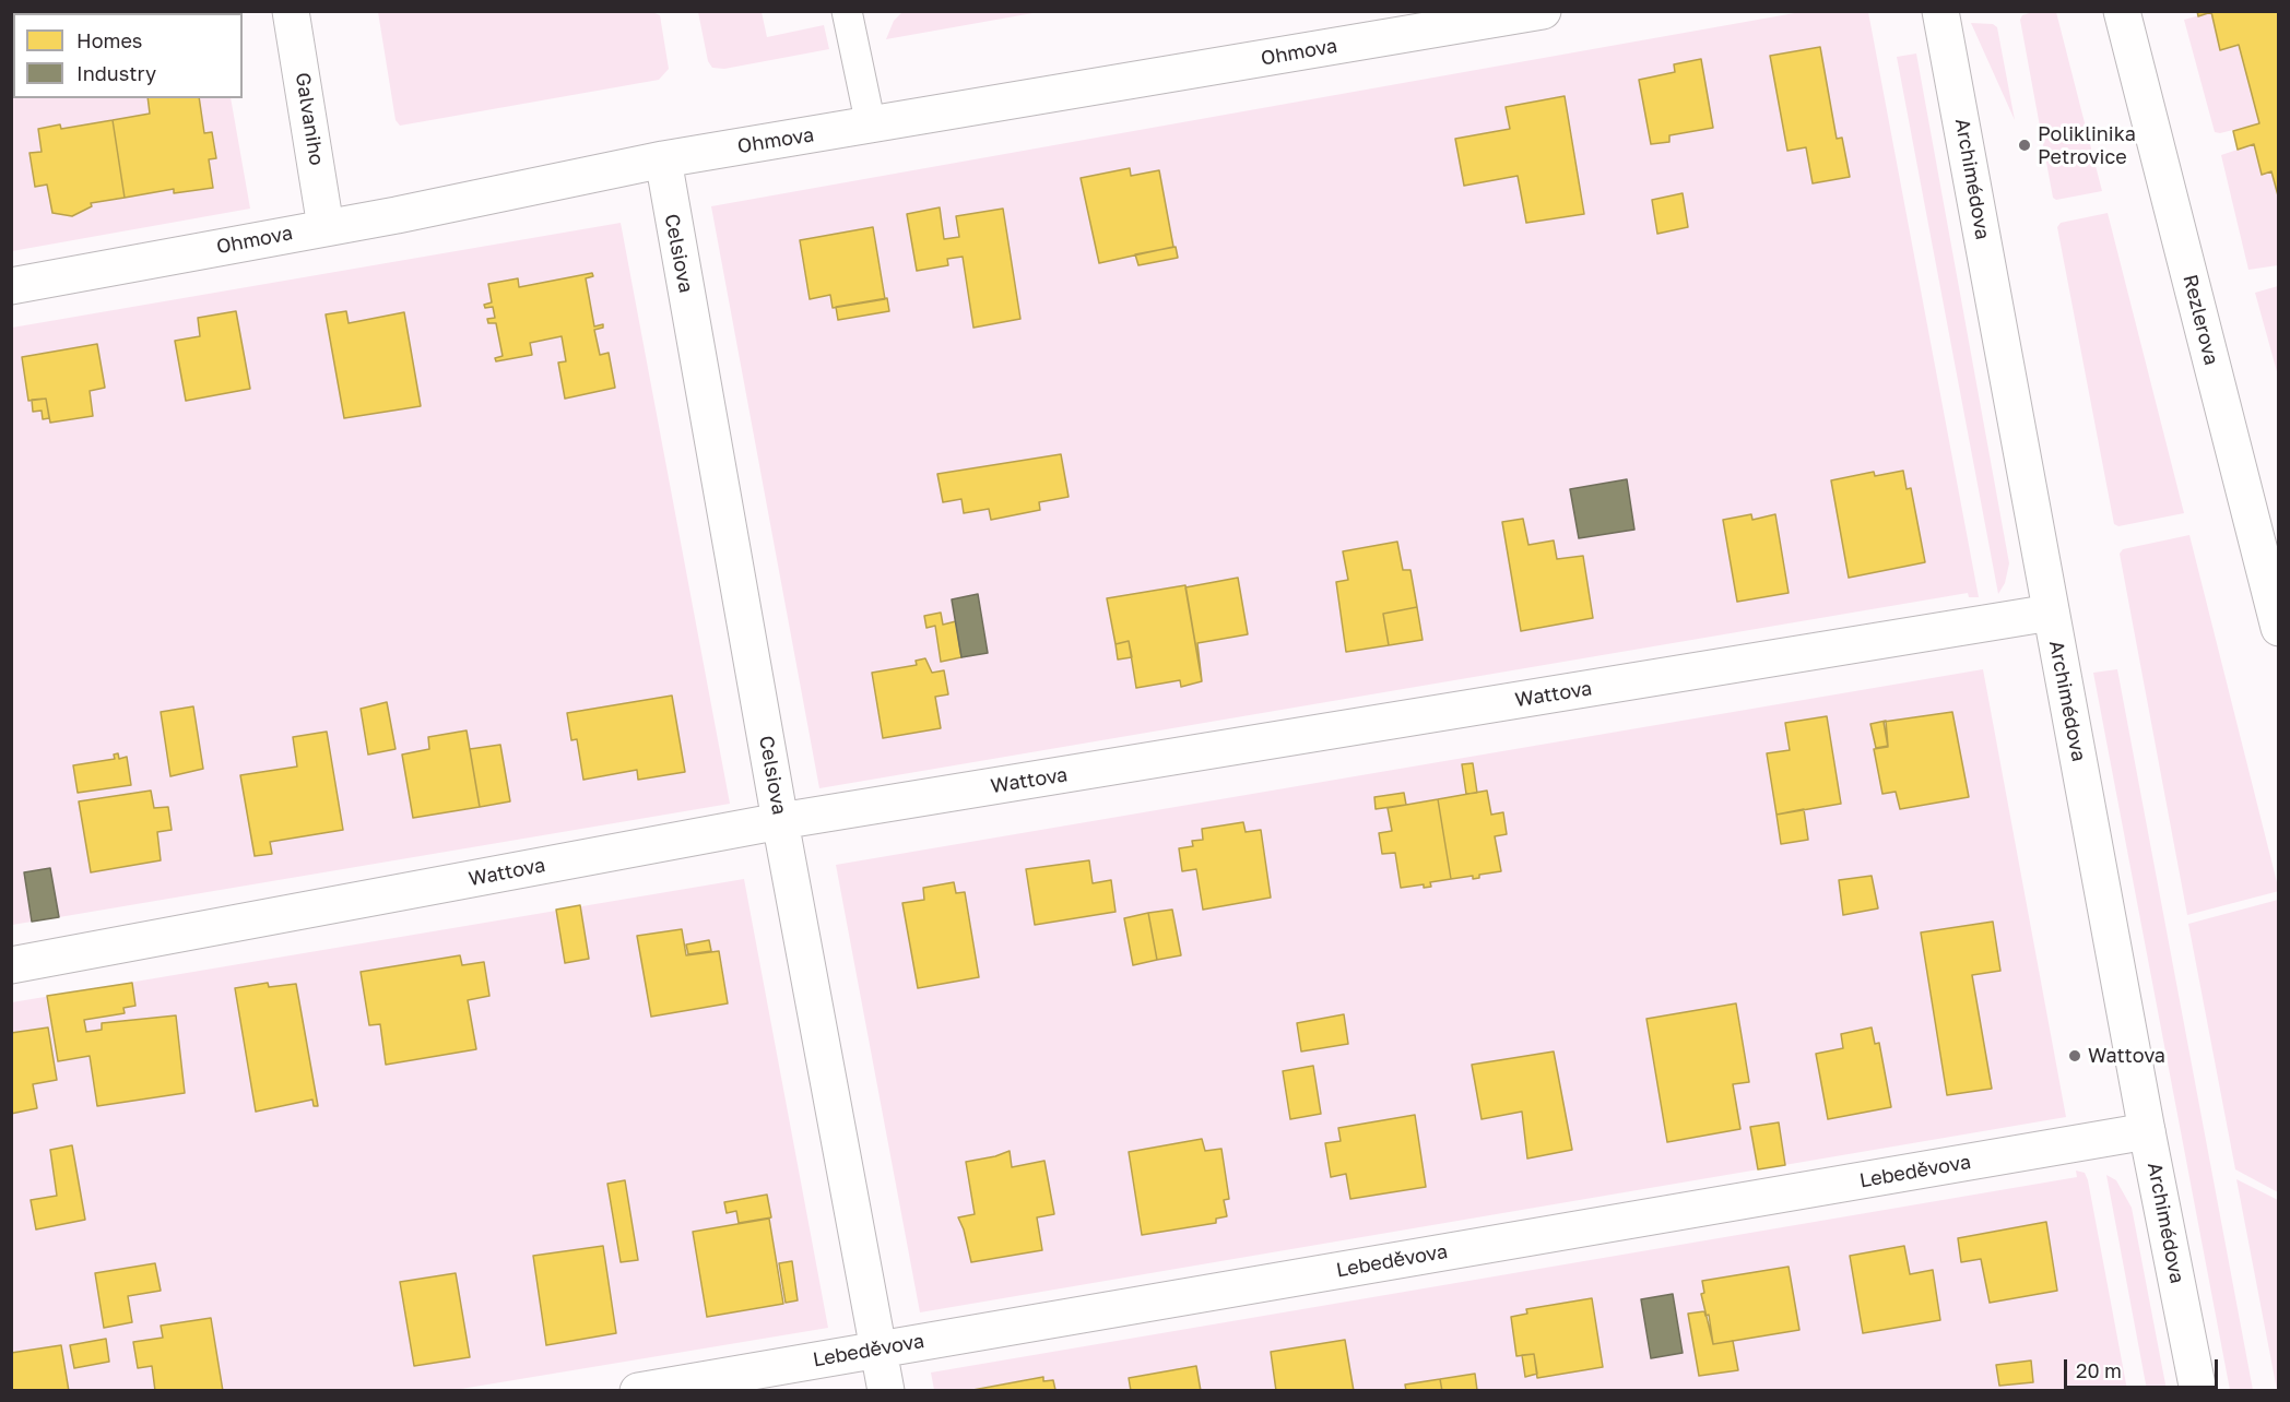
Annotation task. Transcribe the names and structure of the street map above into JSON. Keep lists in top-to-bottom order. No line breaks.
{"streets":{"street":["Ohmova","Galvaniho","Archimédova","Celsiova","Rezlerova","Wattova","Lebeděvova"]},"crossings":[["Ohmova","Galvaniho"],["Ohmova","Celsiova"],["Archimédova","Wattova"],["Archimédova","Lebeděvova"],["Celsiova","Wattova"],["Celsiova","Lebeděvova"]],"places":["Poliklinika Petrovice","Wattova"],"legend":["Homes","Industry"],"scale_bar":"20 m"}
